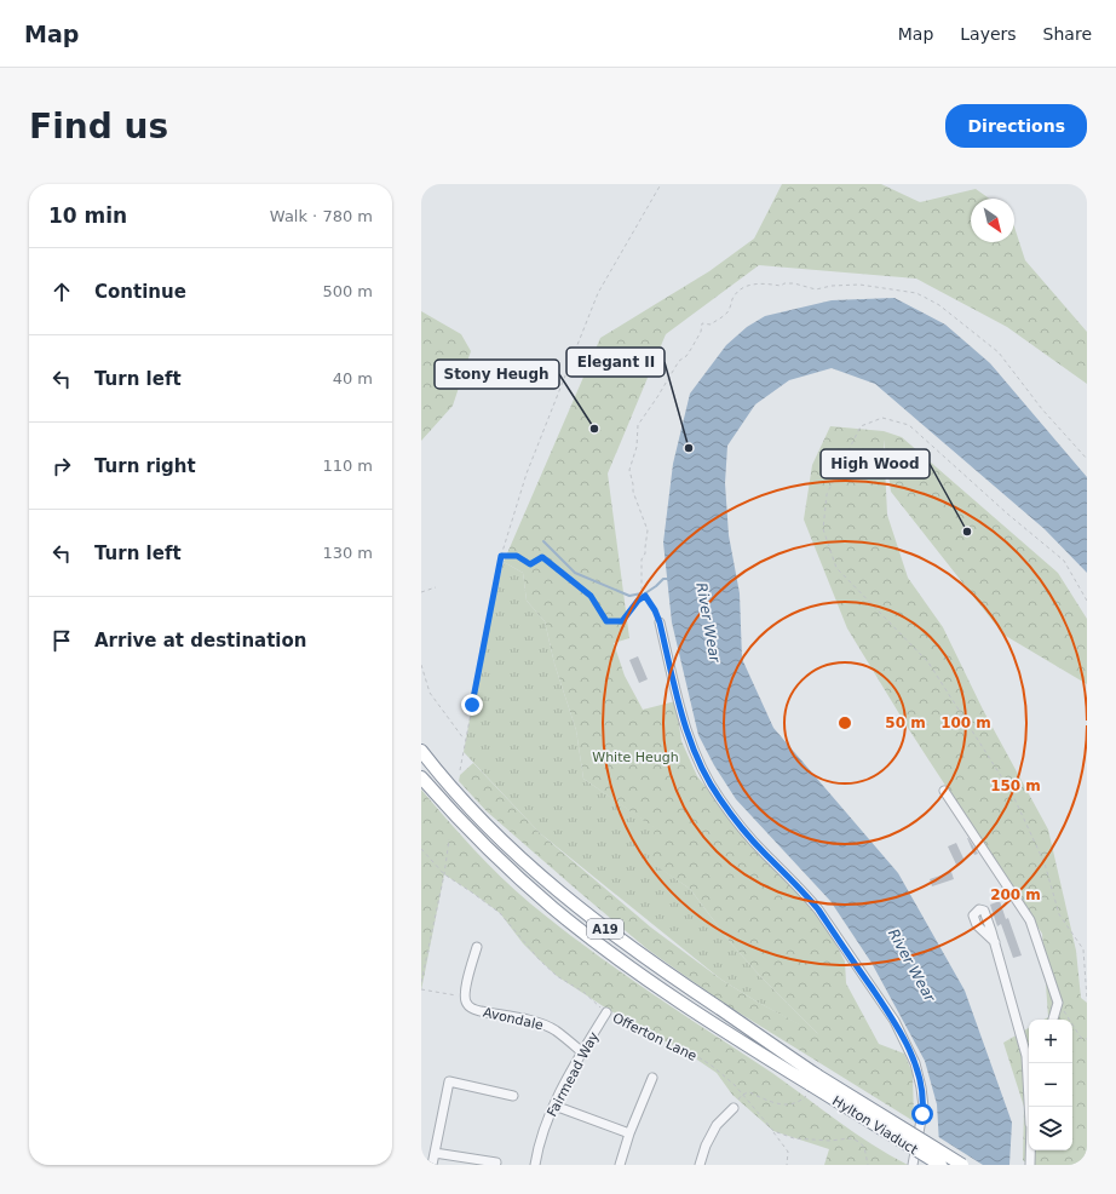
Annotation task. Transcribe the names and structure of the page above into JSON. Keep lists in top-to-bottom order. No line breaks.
{"streets":{"highway":["A19","Hylton Viaduct"],"street":["Avondale","Fairmead Way"],"path":["Offerton Lane"]},"crossings":[["A19","Hylton Viaduct"],["Avondale","Fairmead Way"],["Offerton Lane","Fairmead Way"]],"water":["River Wear"],"parks":["White Heugh"],"places":["Stony Heugh","Elegant II","High Wood"],"north":"bottom right","page":{"header":"Map","nav":["Map","Layers","Share"],"buttons":"Directions","title":"Find us","heading":["10 min","Walk · 780 m"],"list":[["Continue","500 m"],["Turn left","40 m"],["Turn right","110 m"],["Turn left","130 m"],"Arrive at destination"],"map_buttons":["+","−"]},"rings":["50 m","100 m","150 m","200 m"]}
